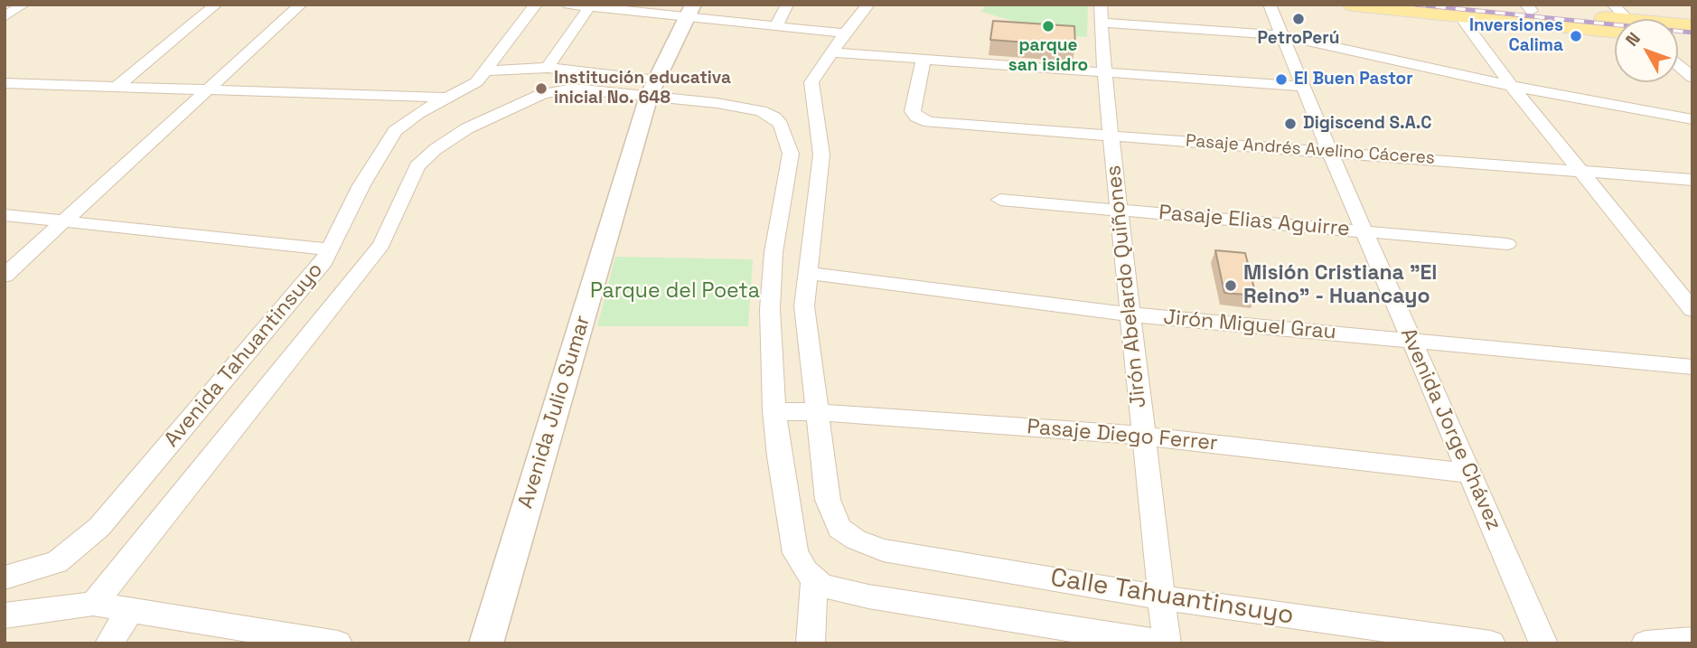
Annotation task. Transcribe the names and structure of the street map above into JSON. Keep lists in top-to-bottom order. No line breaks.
{"streets":{"street":["Pasaje Andrés Avelino Cáceres","Pasaje Elias Aguirre","Jirón Abelardo Quiñones","Jirón Miguel Grau","Avenida Tahuantinsuyo","Avenida Julio Sumar","Avenida Jorge Chávez","Pasaje Diego Ferrer","Calle Tahuantinsuyo"]},"crossings":[["Pasaje Andrés Avelino Cáceres","Jirón Abelardo Quiñones"],["Pasaje Andrés Avelino Cáceres","Avenida Jorge Chávez"],["Pasaje Elias Aguirre","Jirón Abelardo Quiñones"],["Pasaje Elias Aguirre","Avenida Jorge Chávez"],["Jirón Abelardo Quiñones","Jirón Miguel Grau"],["Jirón Abelardo Quiñones","Pasaje Diego Ferrer"],["Jirón Abelardo Quiñones","Calle Tahuantinsuyo"],["Jirón Miguel Grau","Avenida Jorge Chávez"],["Avenida Jorge Chávez","Pasaje Diego Ferrer"],["Pasaje Diego Ferrer","Calle Tahuantinsuyo"]],"parks":["Parque del Poeta"],"places":["PetroPerú","parque san isidro","Inversiones Calima","El Buen Pastor","Institución educativa inicial No. 648","Digiscend S.A.C","Misión Cristiana \"El Reino\" - Huancayo"],"north":"top left"}
